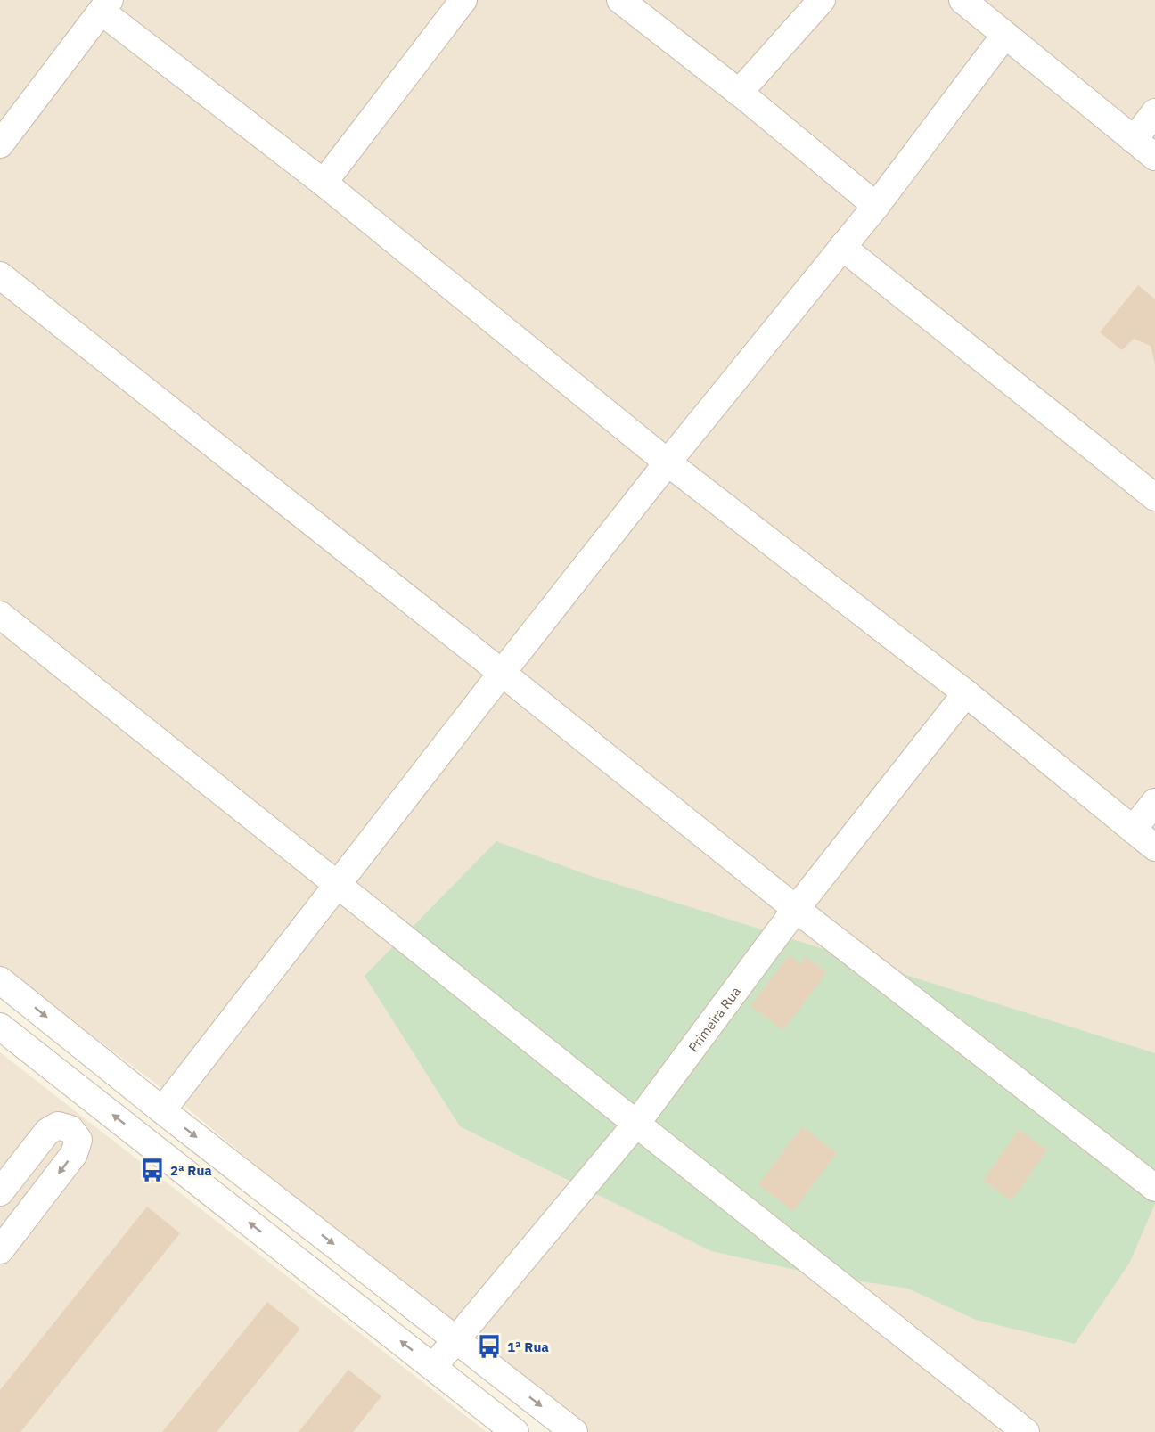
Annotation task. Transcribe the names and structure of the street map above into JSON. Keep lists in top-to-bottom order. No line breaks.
{"streets":{"street":["Primeira Rua"]},"places":{"bus stop":["2ª Rua","1ª Rua"]}}
